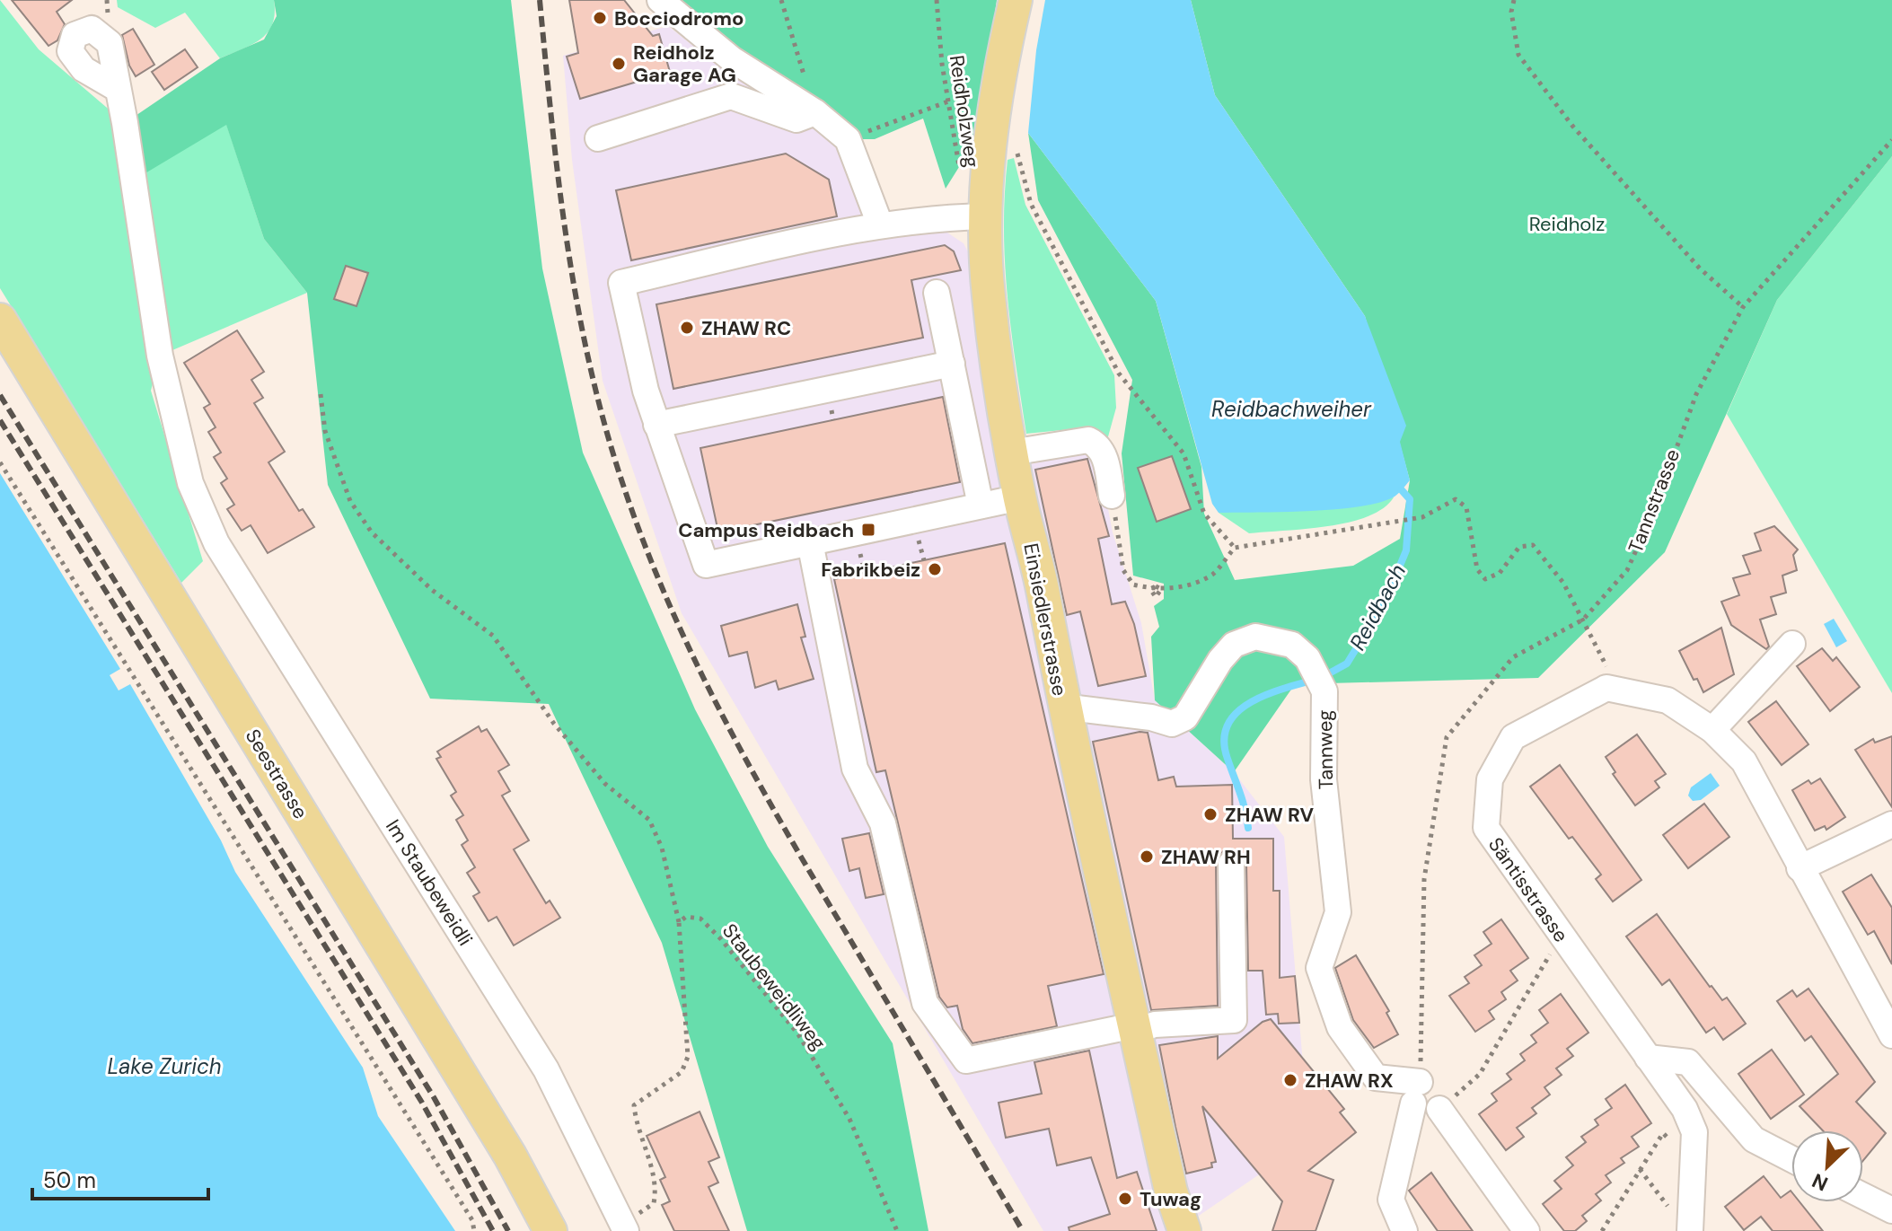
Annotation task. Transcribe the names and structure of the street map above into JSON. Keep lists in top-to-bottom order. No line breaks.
{"streets":{"main road":["Einsiedlerstrasse","Seestrasse"],"street":["Tannweg","Im Staubeweidli","Säntisstrasse"],"path":["Reidholzweg","Tannstrasse","Staubeweidliweg"]},"crossings":[["Tannstrasse","Tannweg"],["Einsiedlerstrasse","Tannweg"]],"water":["Reidbachweiher","Reidbach","Lake Zurich"],"parks":["Reidholz"],"places":{"other":["Bocciodromo","Reidholz Garage AG","ZHAW RC","Fabrikbeiz","ZHAW RV","ZHAW RH","ZHAW RX","Tuwag"],"transit":["Campus Reidbach"]},"scale_bar":"50 m","north":"bottom left"}
